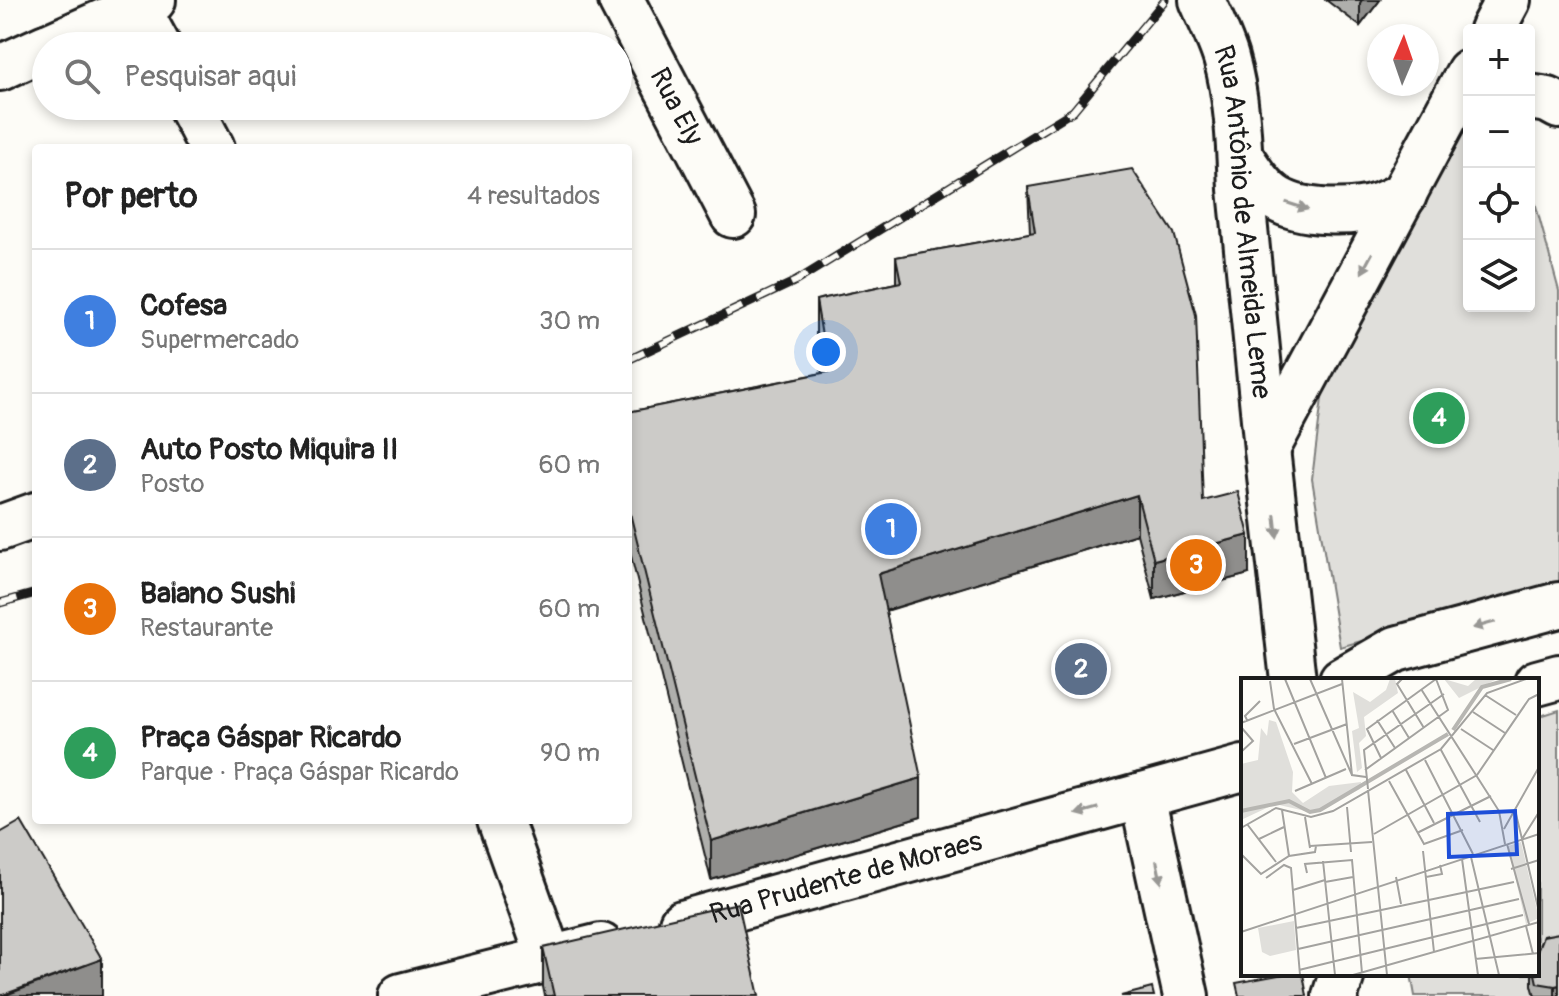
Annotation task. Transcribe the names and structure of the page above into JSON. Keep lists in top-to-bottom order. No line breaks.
{"streets":{"street":["Rua Ely","Rua Antônio de Almeida Leme","Rua Prudente de Moraes"]},"one_way":["Rua Prudente de Moraes"],"north":"top","page":{"map_buttons":["+","−"],"search":"Pesquisar aqui","heading":["Por perto","4 resultados"],"list":[{"mark":"1","name":"Cofesa","note":"Supermercado","value":"30 m"},{"mark":"2","name":"Auto Posto Miquira II","note":"Posto","value":"60 m"},{"mark":"3","name":"Baiano Sushi","note":"Restaurante","value":"60 m"},{"mark":"4","name":"Praça Gáspar Ricardo","note":"Parque · Praça Gáspar Ricardo","value":"90 m"}],"pins":["4","1","3","2"]}}
